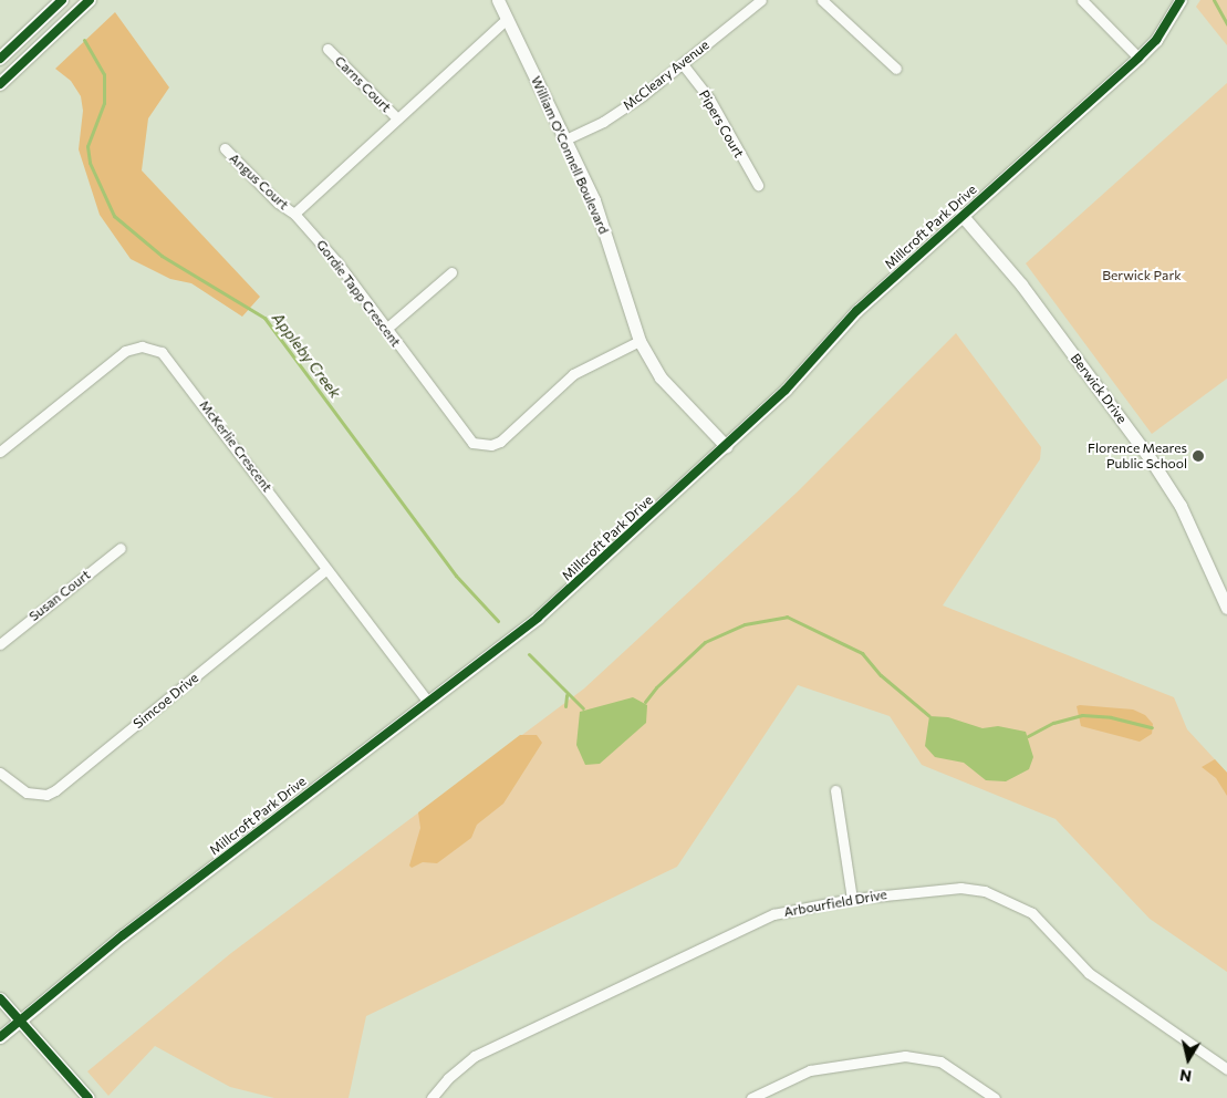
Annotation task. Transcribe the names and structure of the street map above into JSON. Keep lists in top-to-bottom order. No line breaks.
{"streets":{"street":["McCleary Avenue","Carns Court","Pipers Court","William O'Connell Boulevard","Angus Court","Millcroft Park Drive","Gordie Tapp Crescent","Berwick Drive","McKerlie Crescent","Susan Court","Simcoe Drive","Arbourfield Drive"]},"crossings":[["McCleary Avenue","Pipers Court"],["McCleary Avenue","William O'Connell Boulevard"],["William O'Connell Boulevard","Millcroft Park Drive"],["William O'Connell Boulevard","Gordie Tapp Crescent"],["Angus Court","Gordie Tapp Crescent"],["Millcroft Park Drive","Berwick Drive"],["Millcroft Park Drive","McKerlie Crescent"],["McKerlie Crescent","Simcoe Drive"]],"water":["Appleby Creek"],"parks":["Berwick Park"],"places":["Florence Meares Public School"],"north":"bottom"}
